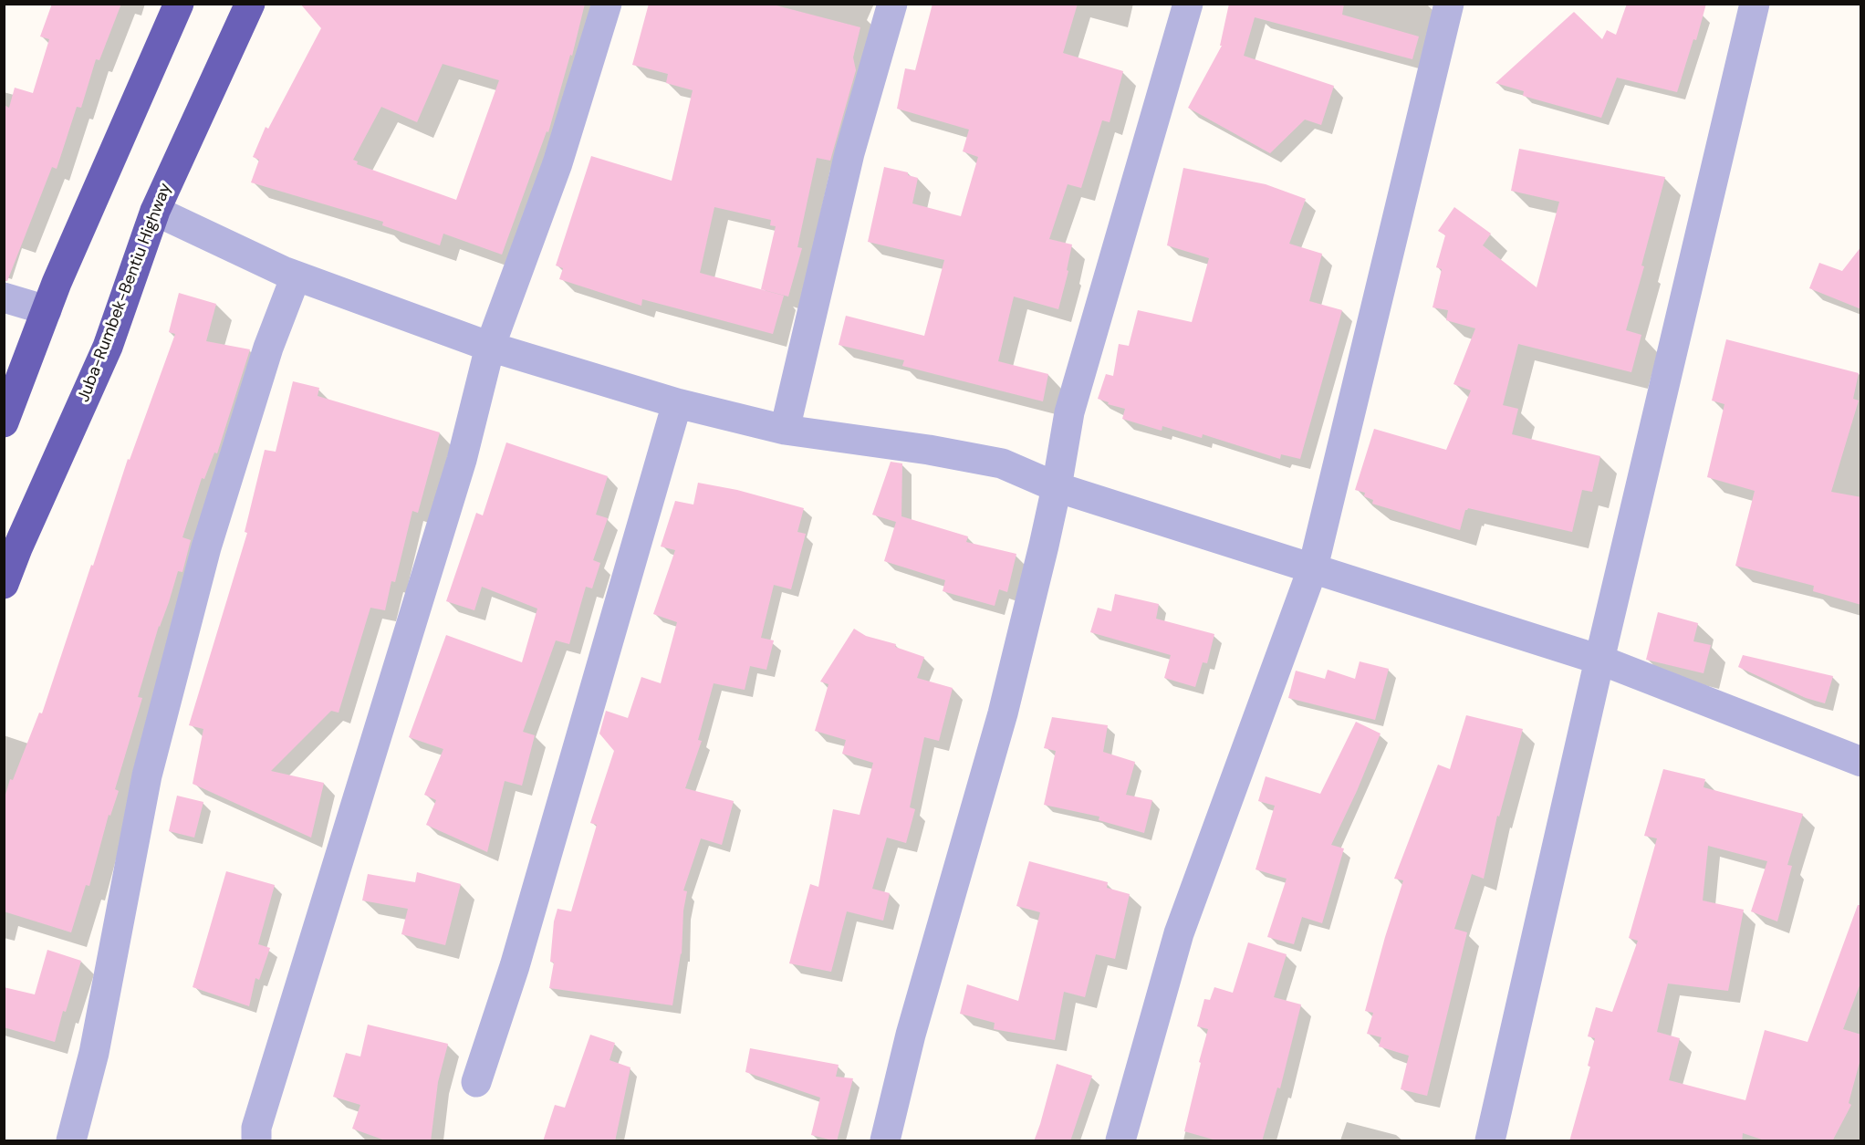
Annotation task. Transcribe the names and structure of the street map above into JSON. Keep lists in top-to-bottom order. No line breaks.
{"streets":{"highway":["Juba-Rumbek-Bentiu Highway"]}}
